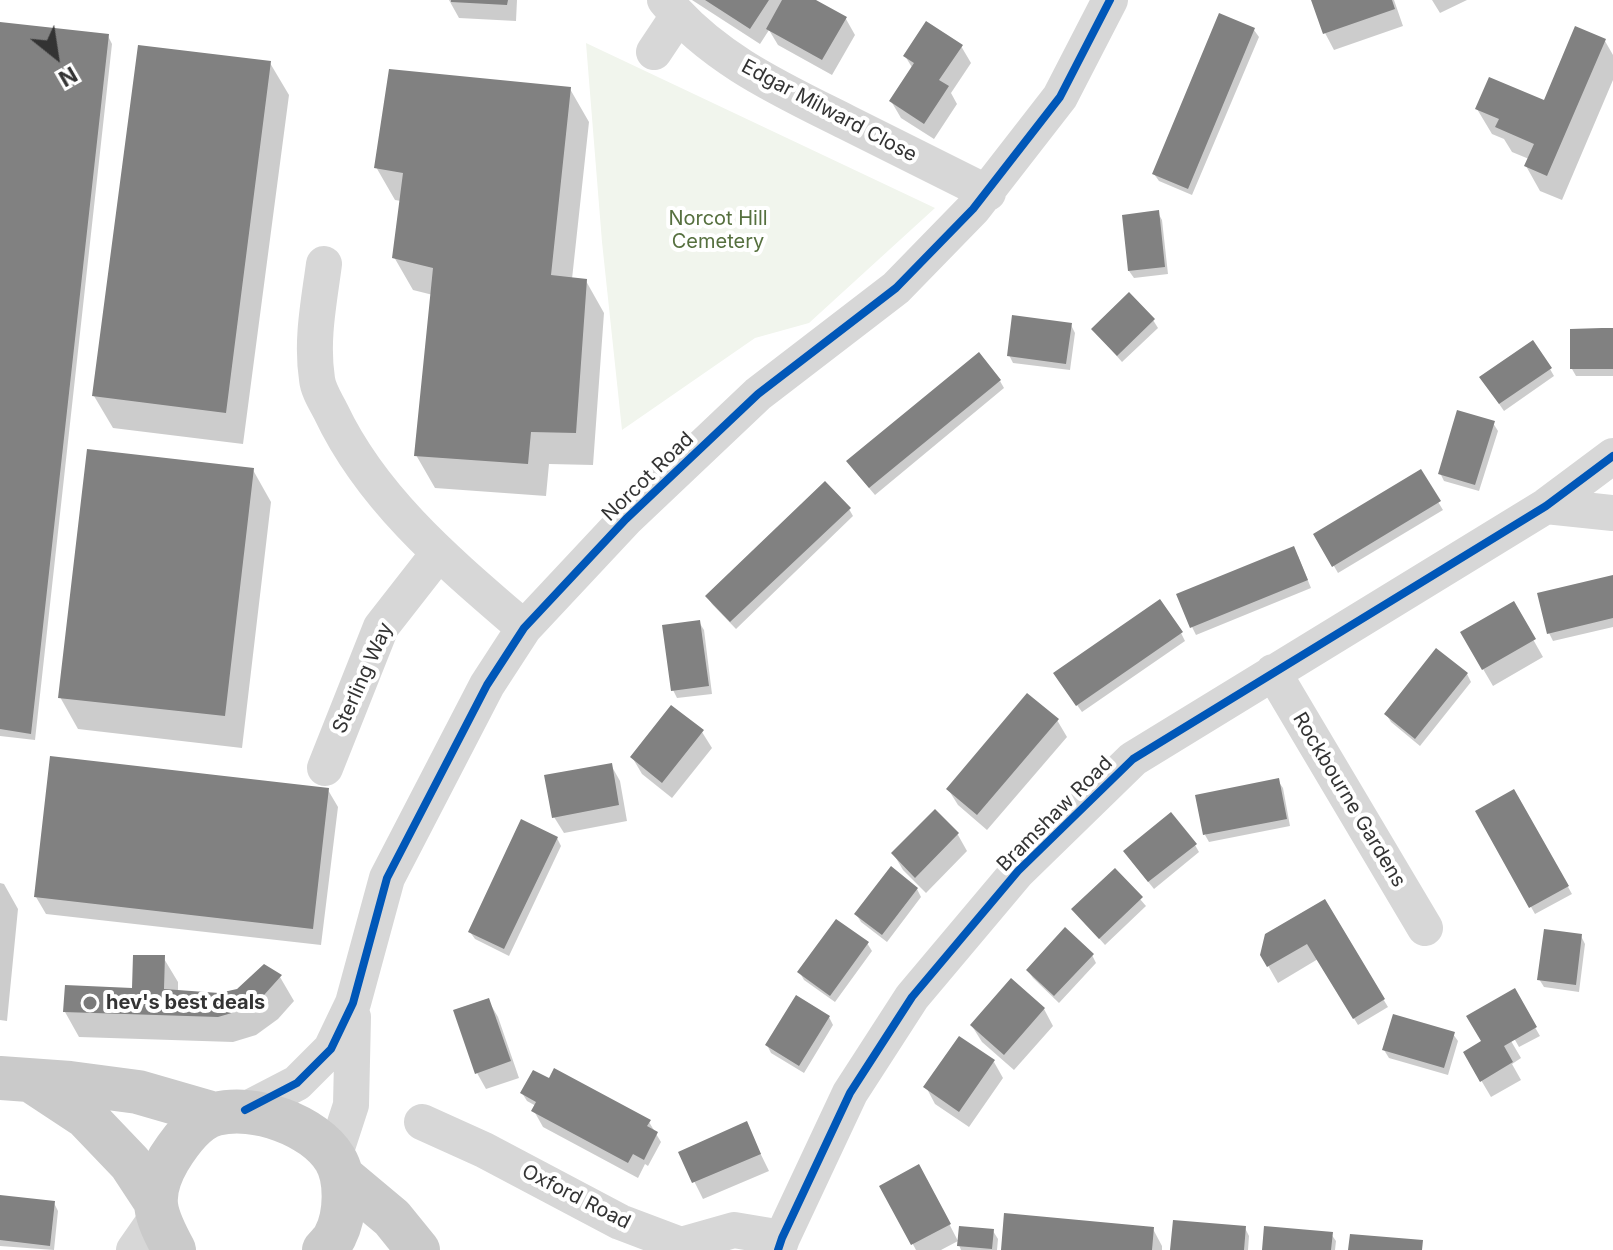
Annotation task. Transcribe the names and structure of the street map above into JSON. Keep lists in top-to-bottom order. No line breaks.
{"streets":{"street":["Edgar Milward Close","Norcot Road","Sterling Way","Rockbourne Gardens","Bramshaw Road","Oxford Road"]},"crossings":[["Edgar Milward Close","Norcot Road"],["Rockbourne Gardens","Bramshaw Road"],["Bramshaw Road","Oxford Road"]],"parks":["Norcot Hill Cemetery"],"places":["hev's best deals"],"north":"bottom right"}
